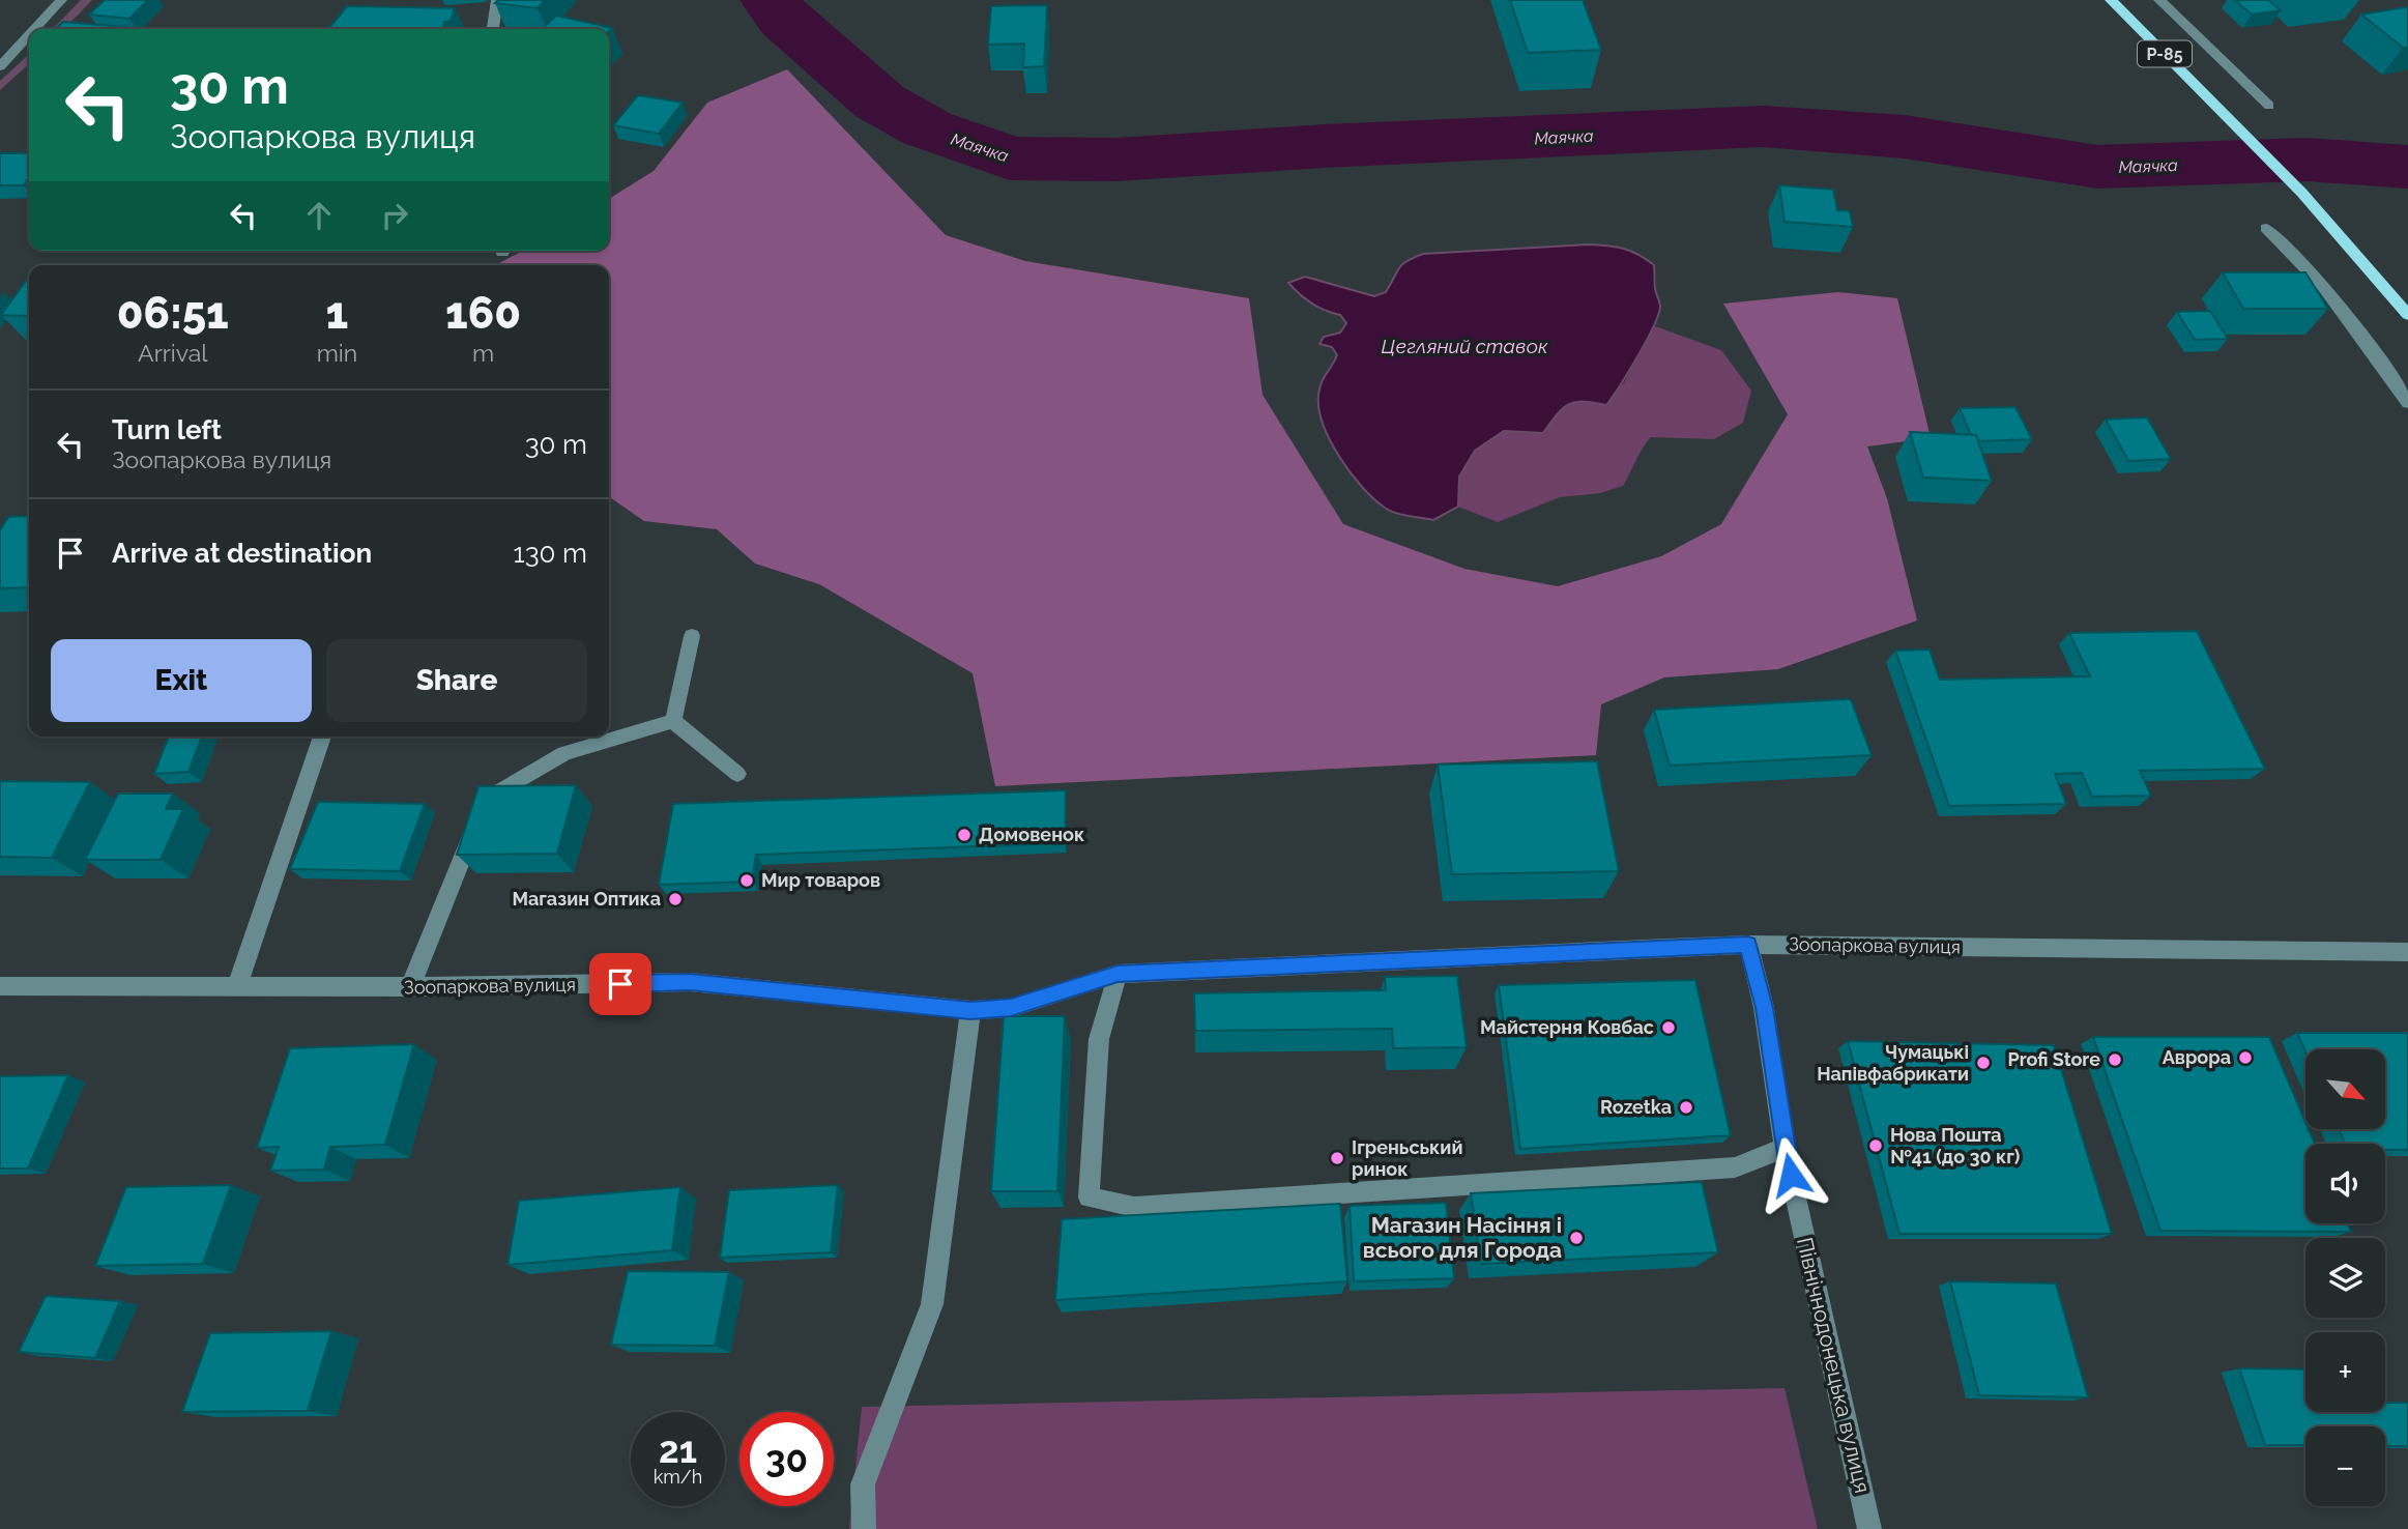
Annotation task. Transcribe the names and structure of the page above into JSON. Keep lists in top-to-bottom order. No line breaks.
{"streets":{"main road":["Р-85"],"street":["Зоопаркова вулиця","Північнодонецька вулиця"]},"crossings":[["Зоопаркова вулиця","Північнодонецька вулиця"]],"water":["Маячка","Цегляний ставок"],"places":["Домовенок","Мир товаров","Магазин Оптика","Майстерня Ковбас","Аврора","Profi Store","Чумацькі Напівфабрикати","Rozetka","Нова Пошта №41 (до 30 кг)","Ігреньський ринок","Магазин Насіння і всього для Города"],"north":"bottom right","page":{"turn":["30 m","Зоопаркова вулиця"],"eta":["06:51","Arrival","1","min","160","m"],"list":[{"name":"Turn left","note":"Зоопаркова вулиця","value":"30 m"},{"name":"Arrive at destination","value":"130 m"}],"buttons":["Exit","Share"],"map_buttons":["+","−"],"speed":"21 km/h","limit":"30"}}
